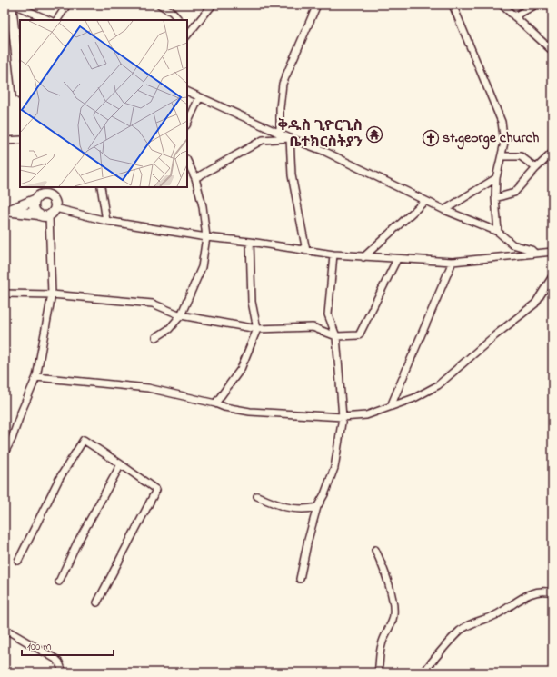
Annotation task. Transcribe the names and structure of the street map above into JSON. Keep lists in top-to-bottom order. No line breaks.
{"places":{"temple":["ቅዱስ ጊዮርጊስ ቤተክርስትያን"],"church":["st.george church"]},"scale_bar":"100 m"}
